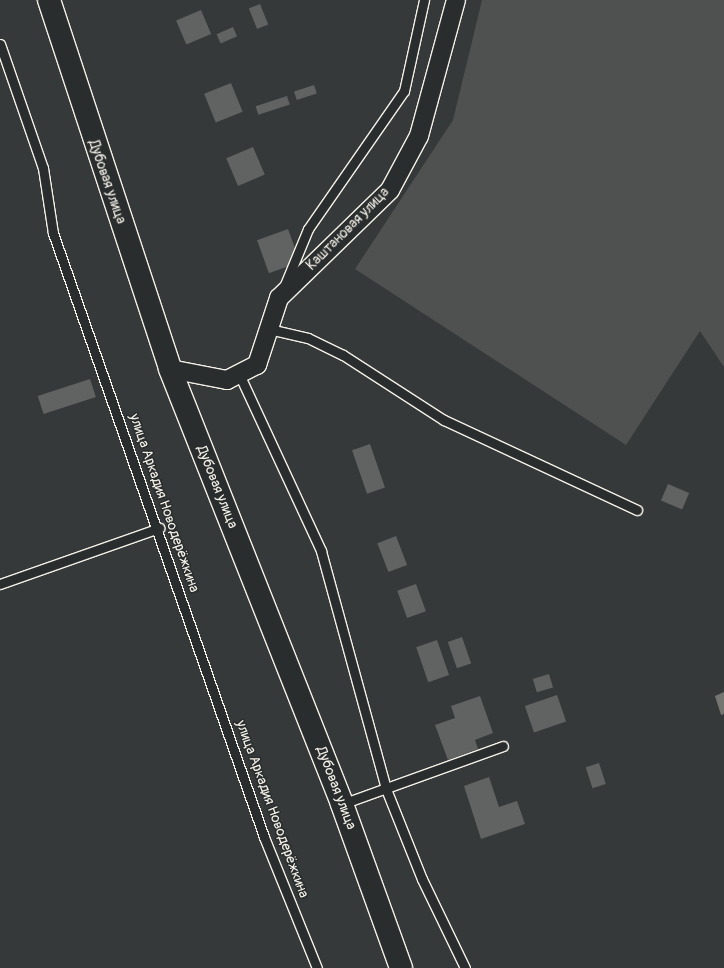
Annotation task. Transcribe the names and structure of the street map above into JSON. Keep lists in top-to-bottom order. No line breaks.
{"streets":{"street":["Дубовая улица","Каштановая улица"],"lane":["улица Аркадия Новодерёжкина"]},"crossings":[["Дубовая улица","Каштановая улица"]]}
